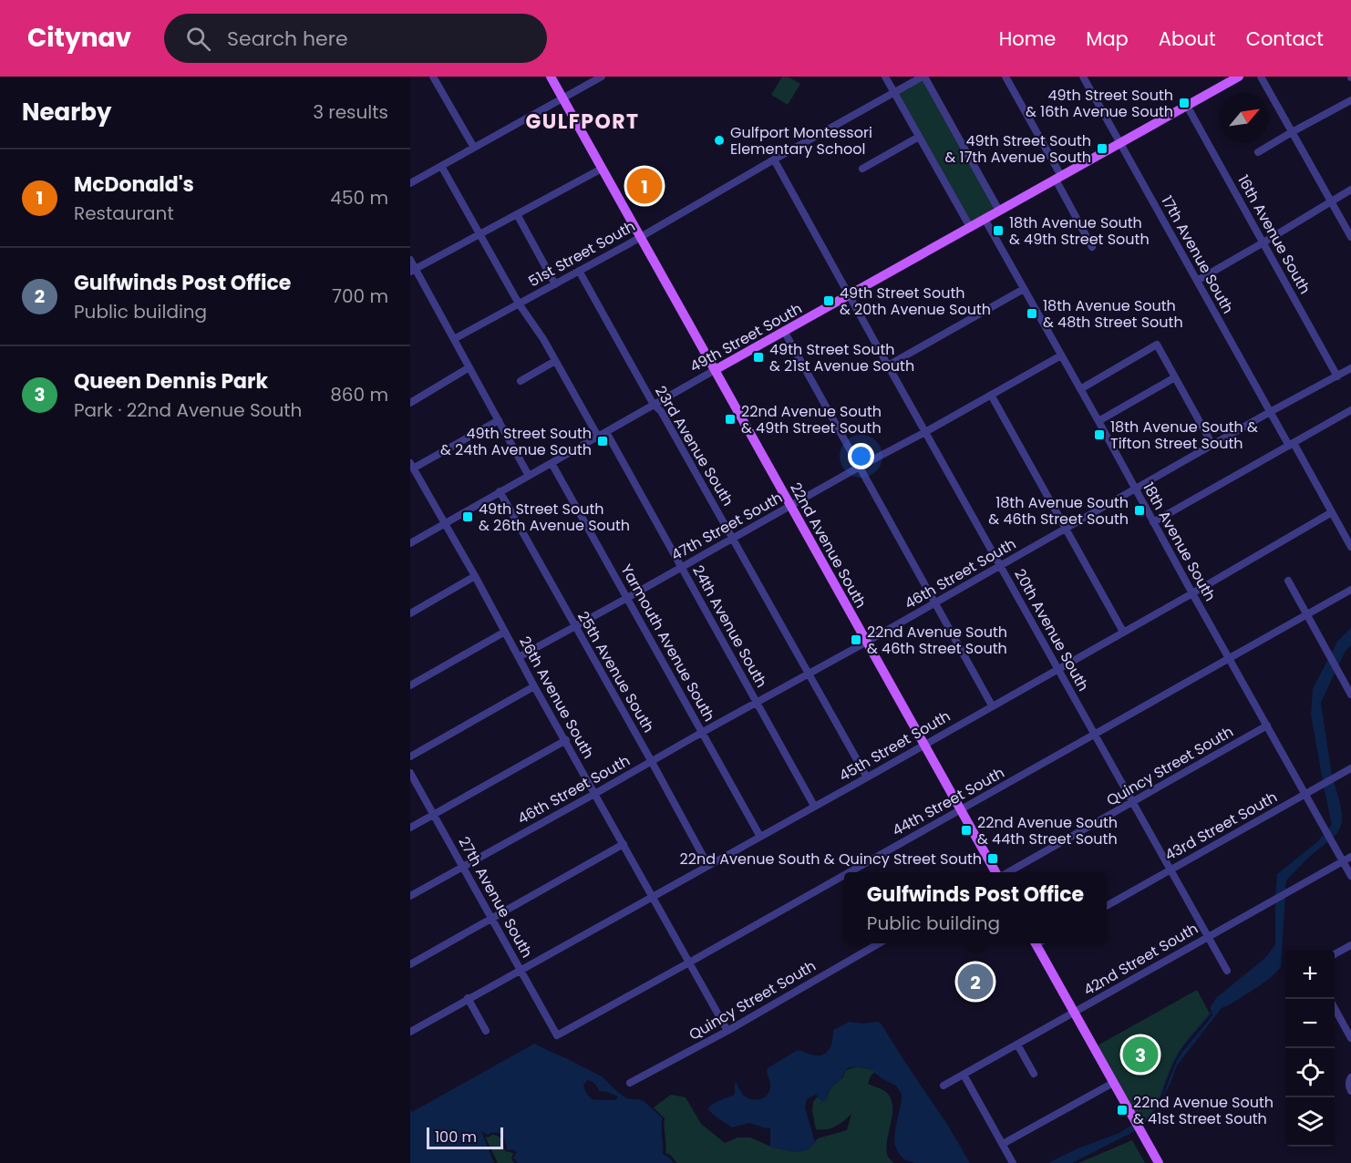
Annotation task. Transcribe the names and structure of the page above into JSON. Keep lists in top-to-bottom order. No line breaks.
{"streets":{"main road":["49th Street South","22nd Avenue South"],"street":["16th Avenue South","51st Street South","17th Avenue South","23rd Avenue South","47th Street South","18th Avenue South","46th Street South","24th Avenue South","20th Avenue South","Yarmouth Avenue South","25th Avenue South","26th Avenue South","45th Street South","Quincy Street South","44th Street South","43rd Street South","27th Avenue South","42nd Street South"]},"crossings":[["16th Avenue South","49th Street South"],["16th Avenue South","46th Street South"],["51st Street South","23rd Avenue South"],["51st Street South","22nd Avenue South"],["51st Street South","20th Avenue South"],["17th Avenue South","49th Street South"],["17th Avenue South","46th Street South"],["17th Avenue South","45th Street South"],["49th Street South","23rd Avenue South"],["49th Street South","18th Avenue South"],["49th Street South","22nd Avenue South"],["49th Street South","24th Avenue South"],["49th Street South","20th Avenue South"],["49th Street South","Yarmouth Avenue South"],["49th Street South","25th Avenue South"],["49th Street South","26th Avenue South"],["23rd Avenue South","47th Street South"],["23rd Avenue South","46th Street South"],["23rd Avenue South","45th Street South"],["47th Street South","18th Avenue South"],["47th Street South","22nd Avenue South"],["47th Street South","24th Avenue South"],["47th Street South","20th Avenue South"],["47th Street South","Yarmouth Avenue South"],["47th Street South","25th Avenue South"],["47th Street South","26th Avenue South"],["18th Avenue South","46th Street South"],["18th Avenue South","45th Street South"],["18th Avenue South","Quincy Street South"],["18th Avenue South","44th Street South"],["18th Avenue South","43rd Street South"],["18th Avenue South","42nd Street South"],["22nd Avenue South","46th Street South"],["22nd Avenue South","45th Street South"],["22nd Avenue South","44th Street South"],["46th Street South","24th Avenue South"],["46th Street South","20th Avenue South"],["46th Street South","Yarmouth Avenue South"],["46th Street South","25th Avenue South"],["46th Street South","26th Avenue South"],["46th Street South","27th Avenue South"],["24th Avenue South","45th Street South"],["20th Avenue South","45th Street South"],["20th Avenue South","Quincy Street South"],["20th Avenue South","44th Street South"],["20th Avenue South","43rd Street South"],["20th Avenue South","42nd Street South"],["Yarmouth Avenue South","45th Street South"],["25th Avenue South","45th Street South"],["26th Avenue South","45th Street South"],["26th Avenue South","Quincy Street South"],["26th Avenue South","44th Street South"],["45th Street South","27th Avenue South"],["44th Street South","27th Avenue South"]],"districts":["GULFPORT"],"places":{"transit":["49th Street South & 16th Avenue South","49th Street South & 17th Avenue South","18th Avenue South & 49th Street South","49th Street South & 20th Avenue South","18th Avenue South & 48th Street South","49th Street South & 21st Avenue South","22nd Avenue South & 49th Street South","18th Avenue South & Tifton Street South","49th Street South & 24th Avenue South","18th Avenue South & 46th Street South","49th Street South & 26th Avenue South","22nd Avenue South & 46th Street South","22nd Avenue South & 44th Street South","22nd Avenue South & Quincy Street South","22nd Avenue South & 41st Street South"],"other":["Gulfport Montessori Elementary School"]},"scale_bar":"100 m","north":"top right","page":{"header":"Citynav","search":"Search here","nav":["Home","Map","About","Contact"],"heading":["Nearby","3 results"],"list":[{"mark":"1","name":"McDonald's","note":"Restaurant","value":"450 m"},{"mark":"2","name":"Gulfwinds Post Office","note":"Public building","value":"700 m"},{"mark":"3","name":"Queen Dennis Park","note":"Park · 22nd Avenue South","value":"860 m"}],"pins":["1","2","3"],"popup":["Gulfwinds Post Office","Public building"],"map_buttons":["+","−"],"scale":"100 m"}}
